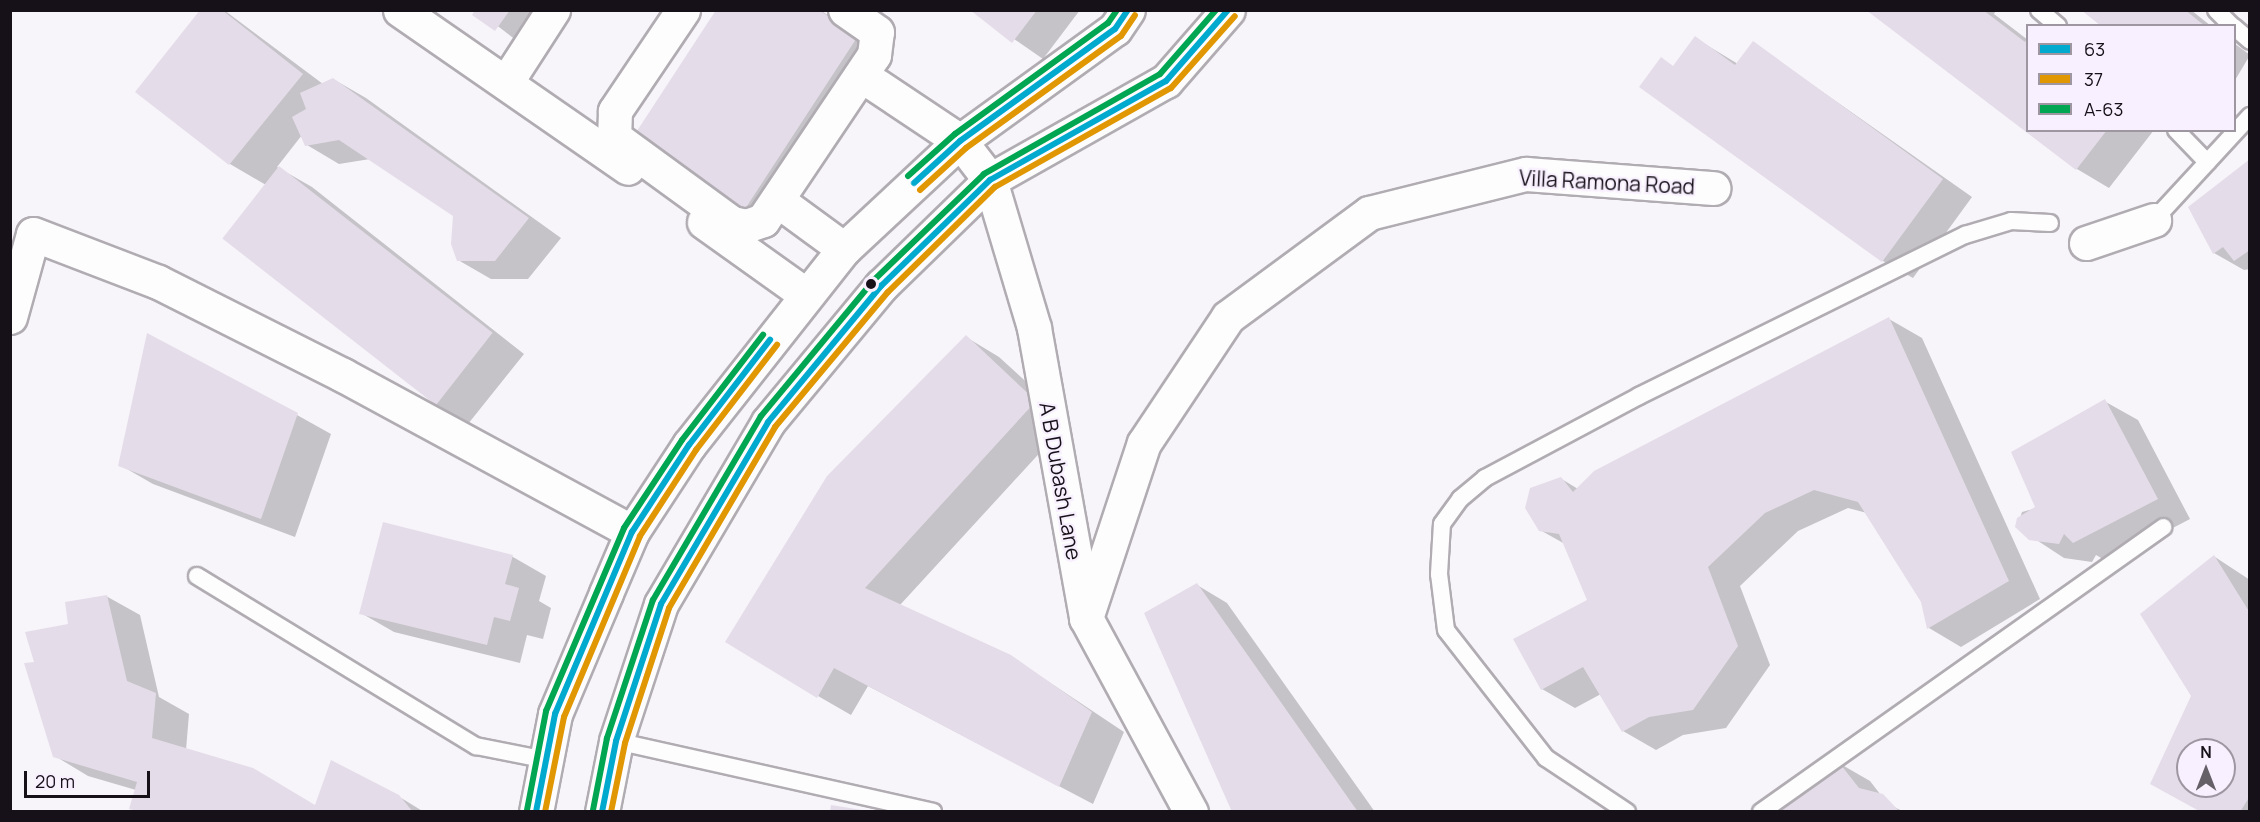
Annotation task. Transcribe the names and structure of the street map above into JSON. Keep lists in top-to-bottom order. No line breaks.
{"streets":{"street":["Villa Ramona Road","A B Dubash Lane"]},"crossings":[["Villa Ramona Road","A B Dubash Lane"]],"lines":["transit line 63","transit line A-63","transit line 37"],"legend":["63","37","A-63"],"scale_bar":"20 m","north":"top"}
